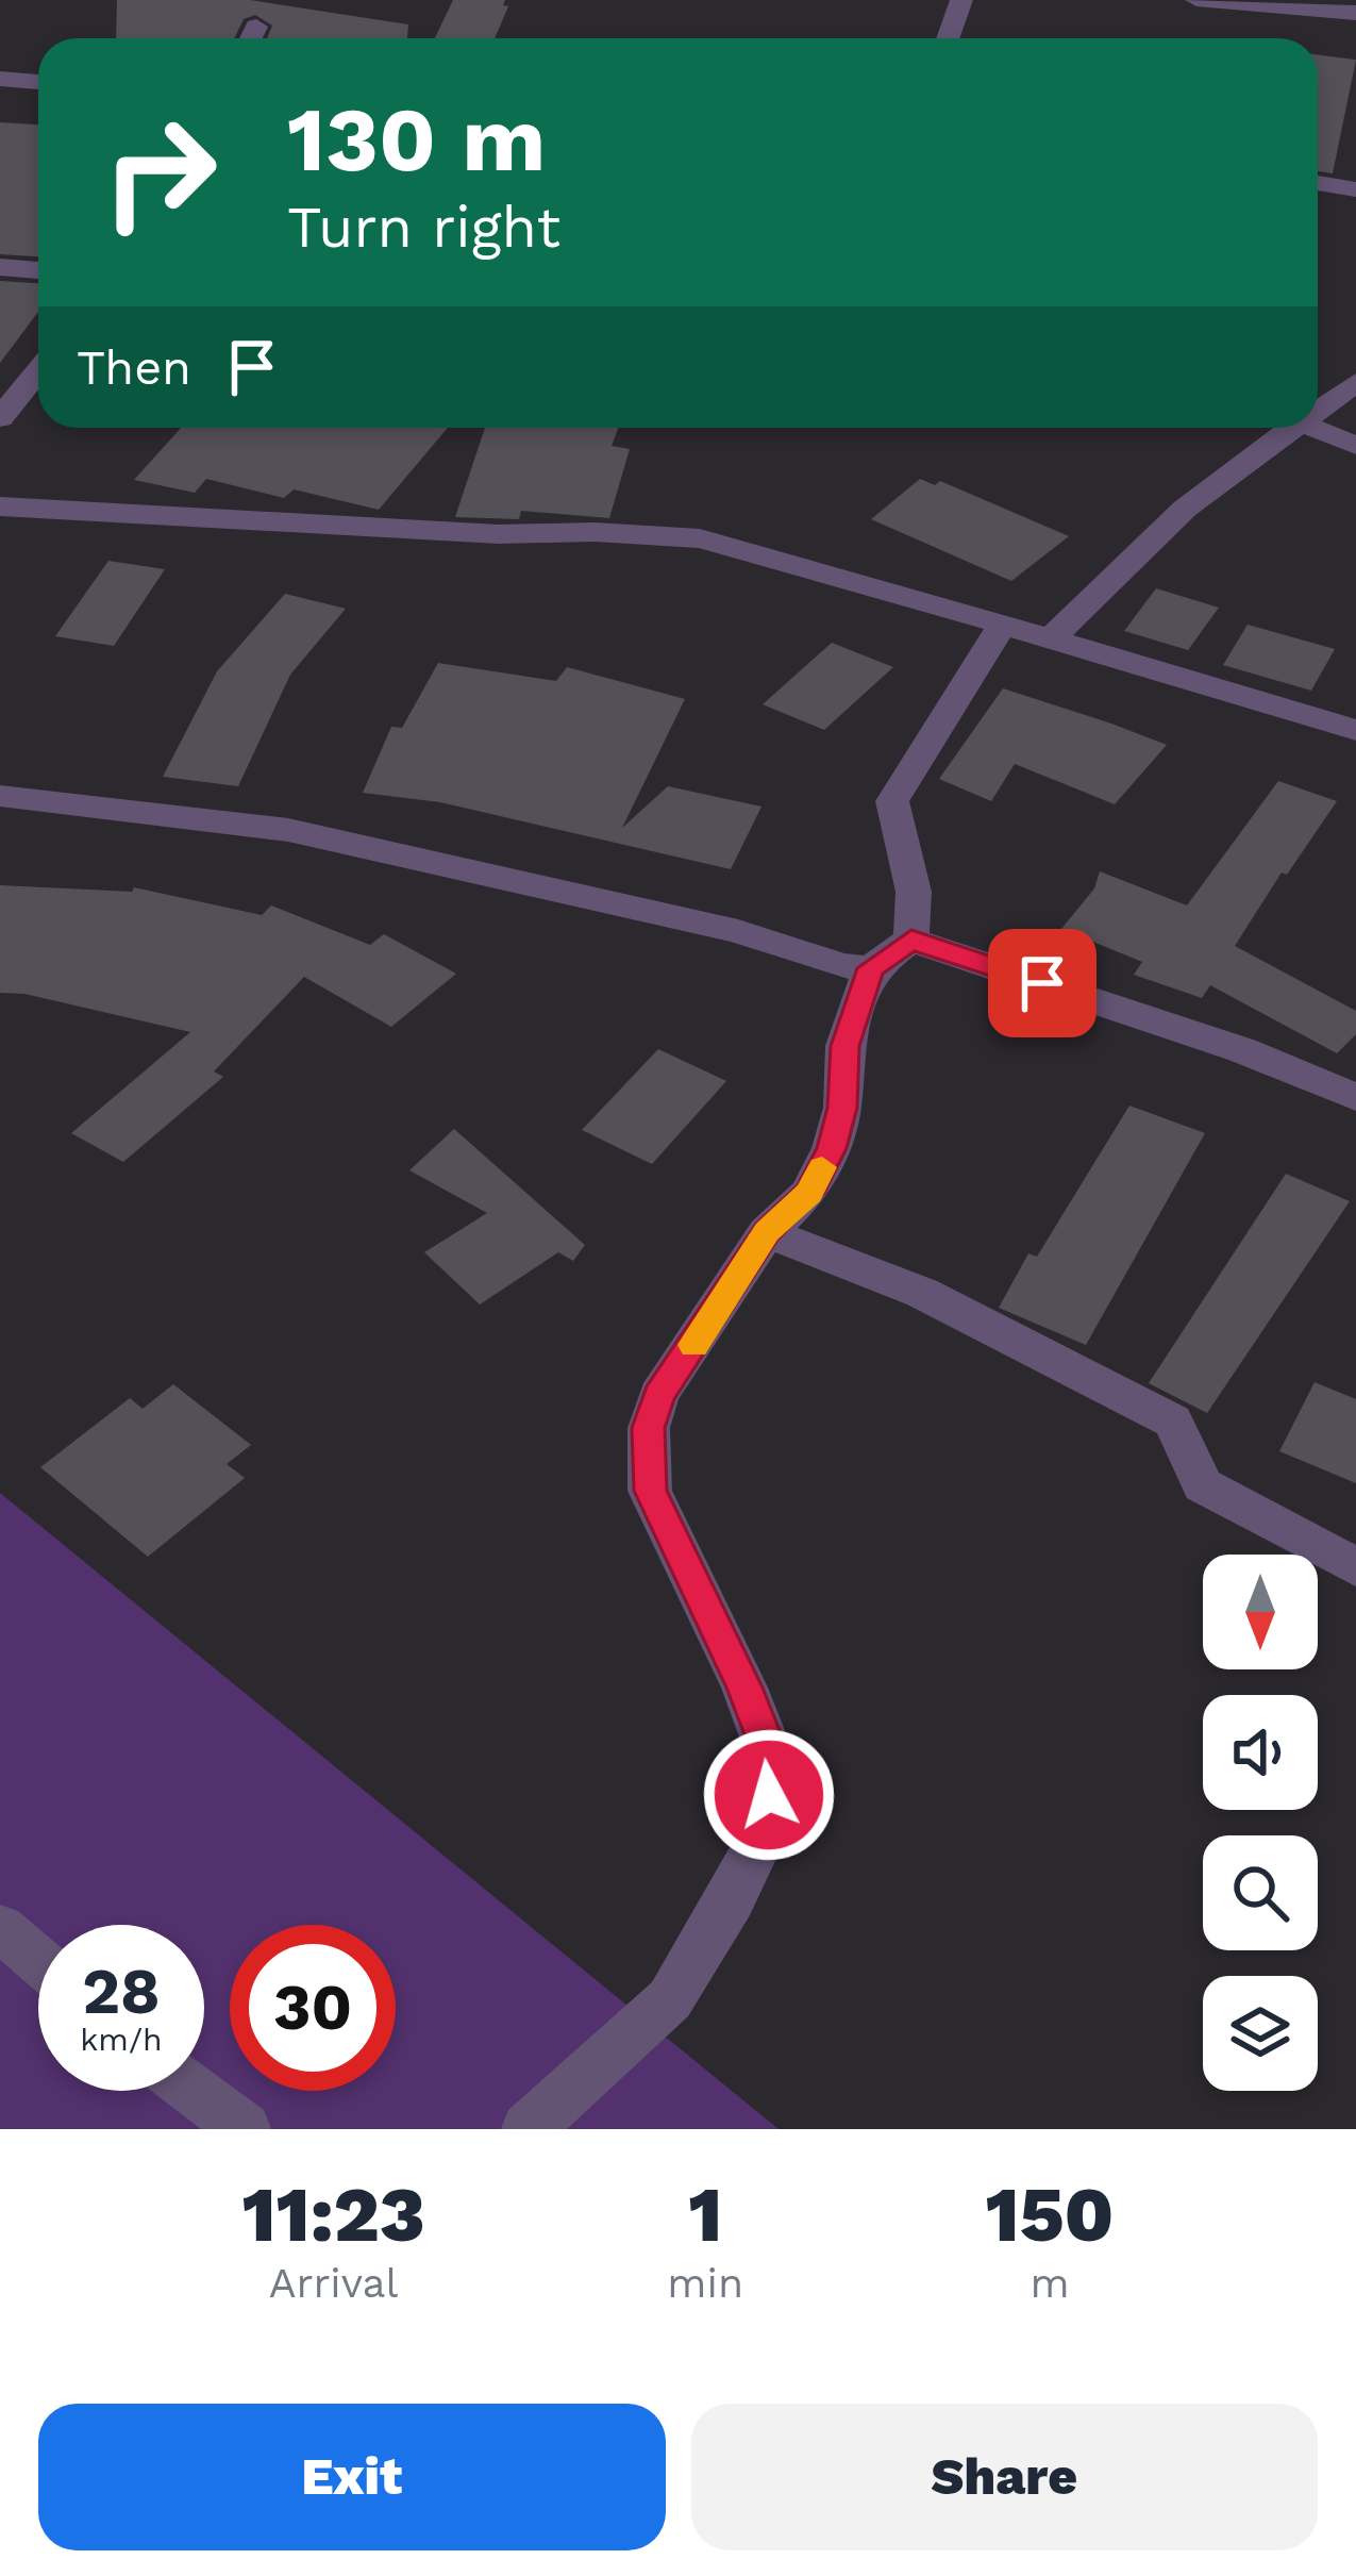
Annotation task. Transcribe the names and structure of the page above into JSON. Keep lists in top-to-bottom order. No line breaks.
{"north":"bottom","page":{"turn":["130 m","Turn right"],"then":"Then","speed":"28 km/h","limit":"30","eta":["11:23","Arrival","1","min","150","m"],"buttons":["Exit","Share"]}}
